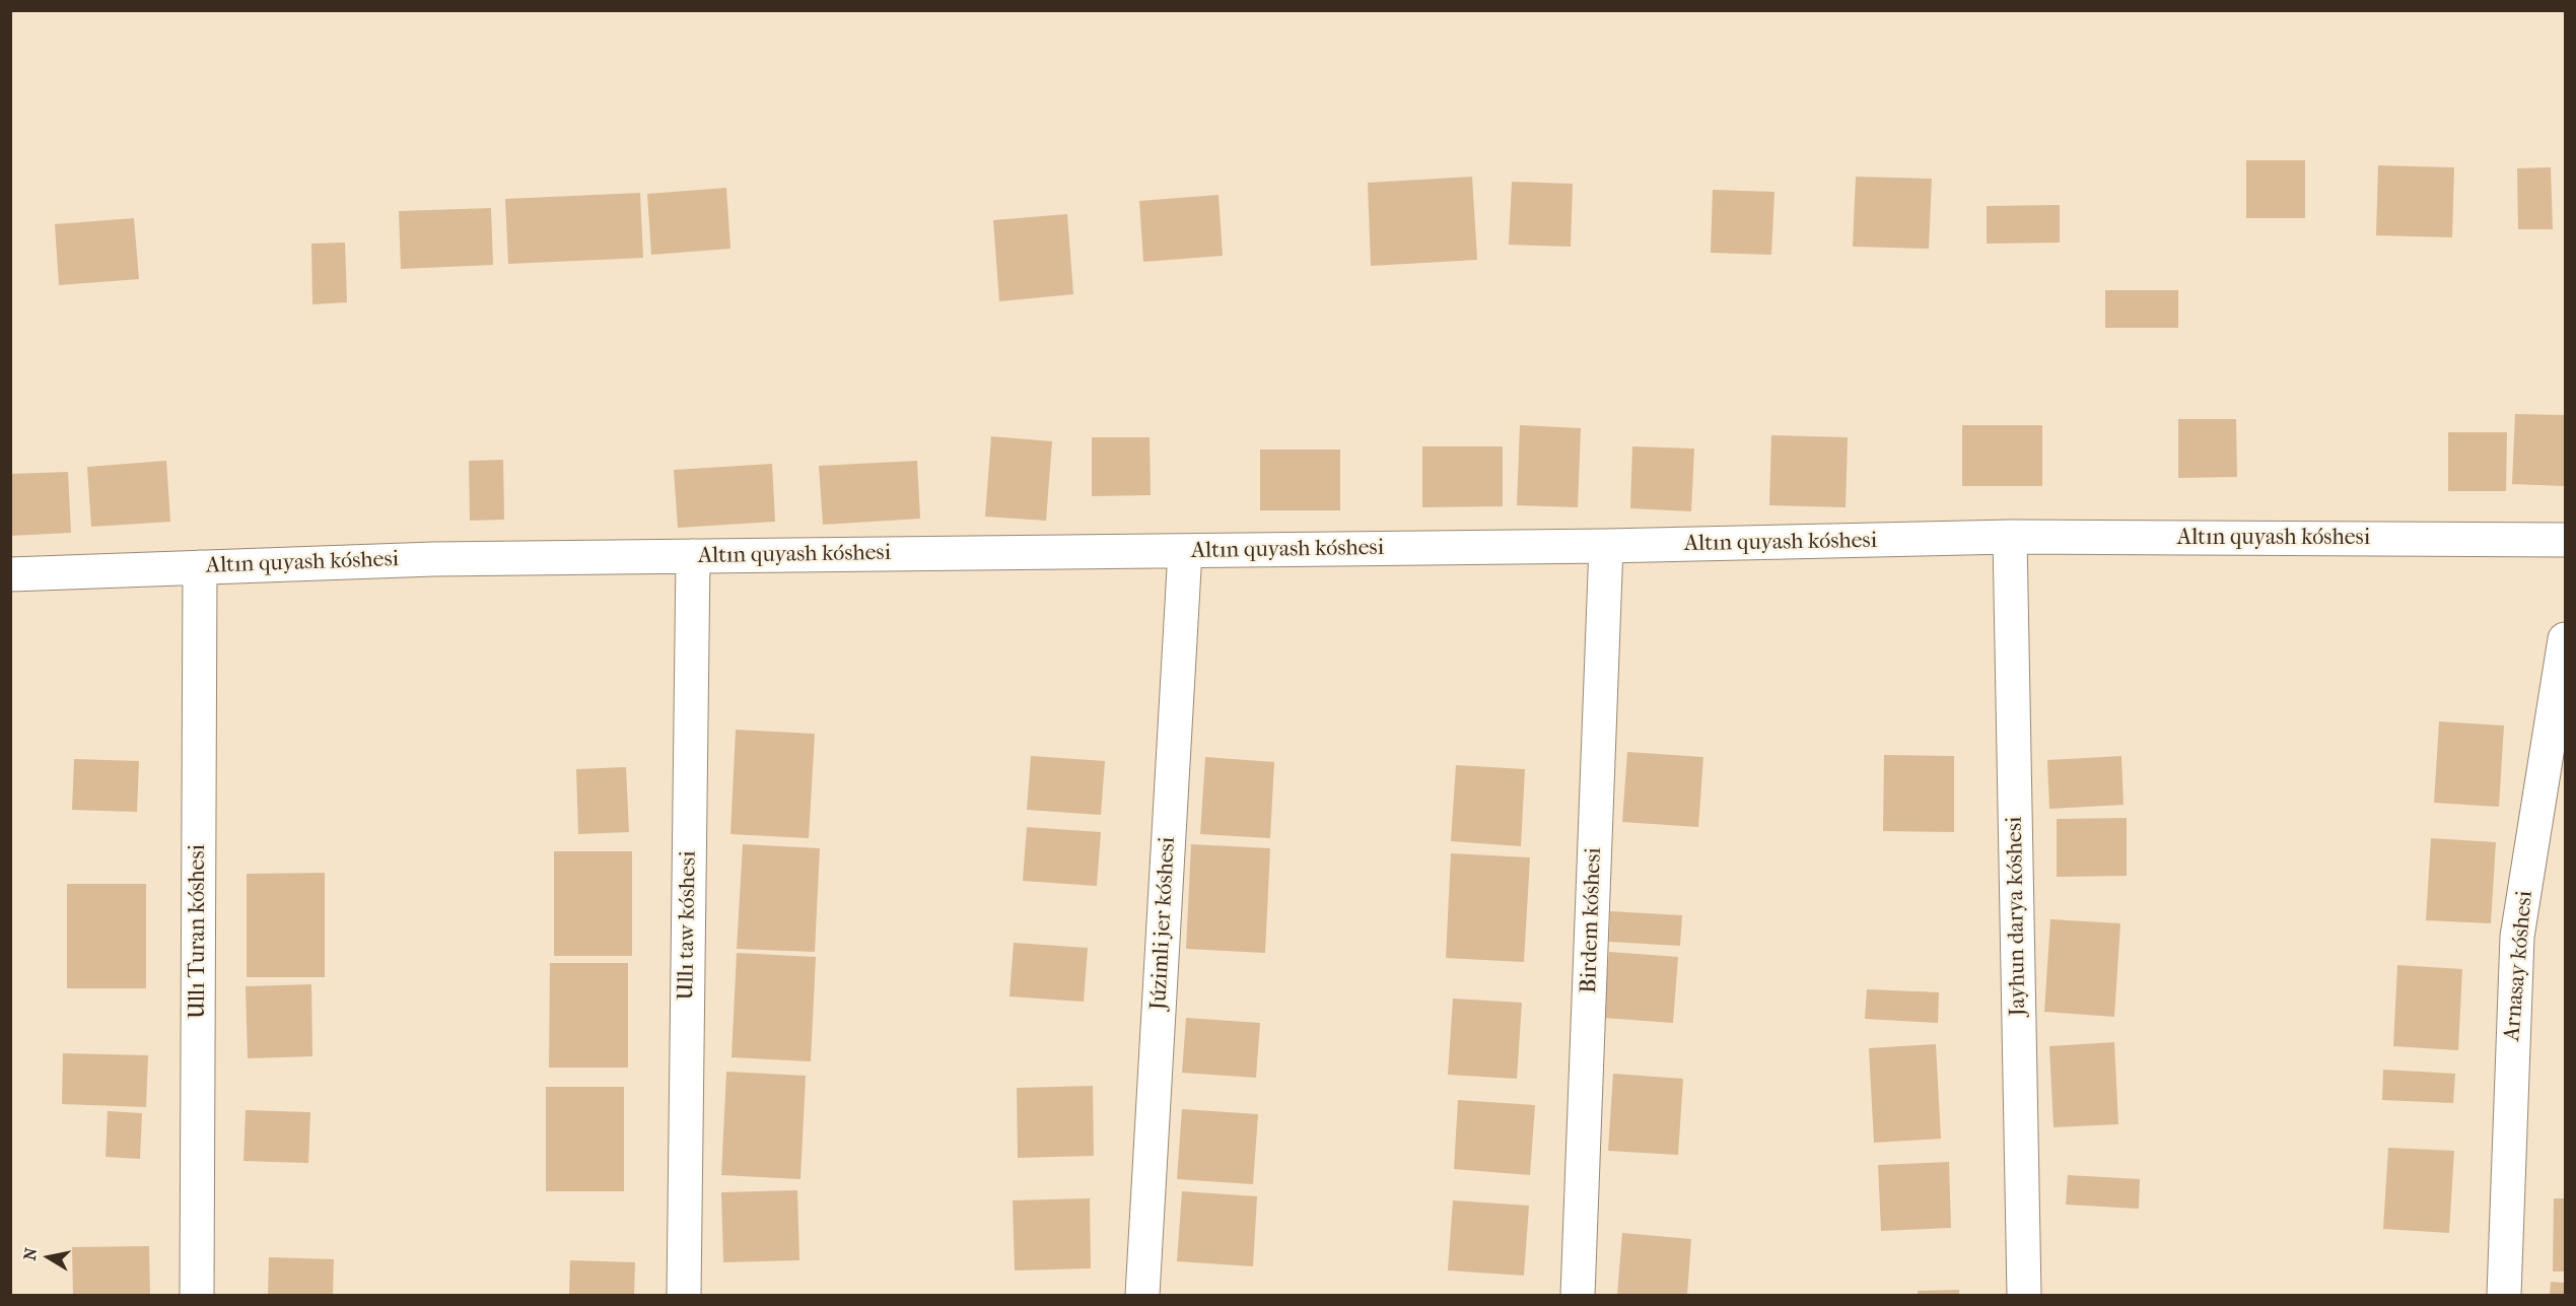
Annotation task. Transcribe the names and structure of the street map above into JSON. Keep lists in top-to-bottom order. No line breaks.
{"streets":{"street":["Altın quyash kóshesi","Jayhun darya kóshesi","Birdem kóshesi","Júzimli jer kóshesi","Ullı taw kóshesi","Ullı Turan kóshesi","Arnasay kóshesi"]},"crossings":[["Altın quyash kóshesi","Jayhun darya kóshesi"],["Altın quyash kóshesi","Birdem kóshesi"],["Altın quyash kóshesi","Júzimli jer kóshesi"],["Altın quyash kóshesi","Ullı taw kóshesi"],["Altın quyash kóshesi","Ullı Turan kóshesi"]],"north":"left"}
